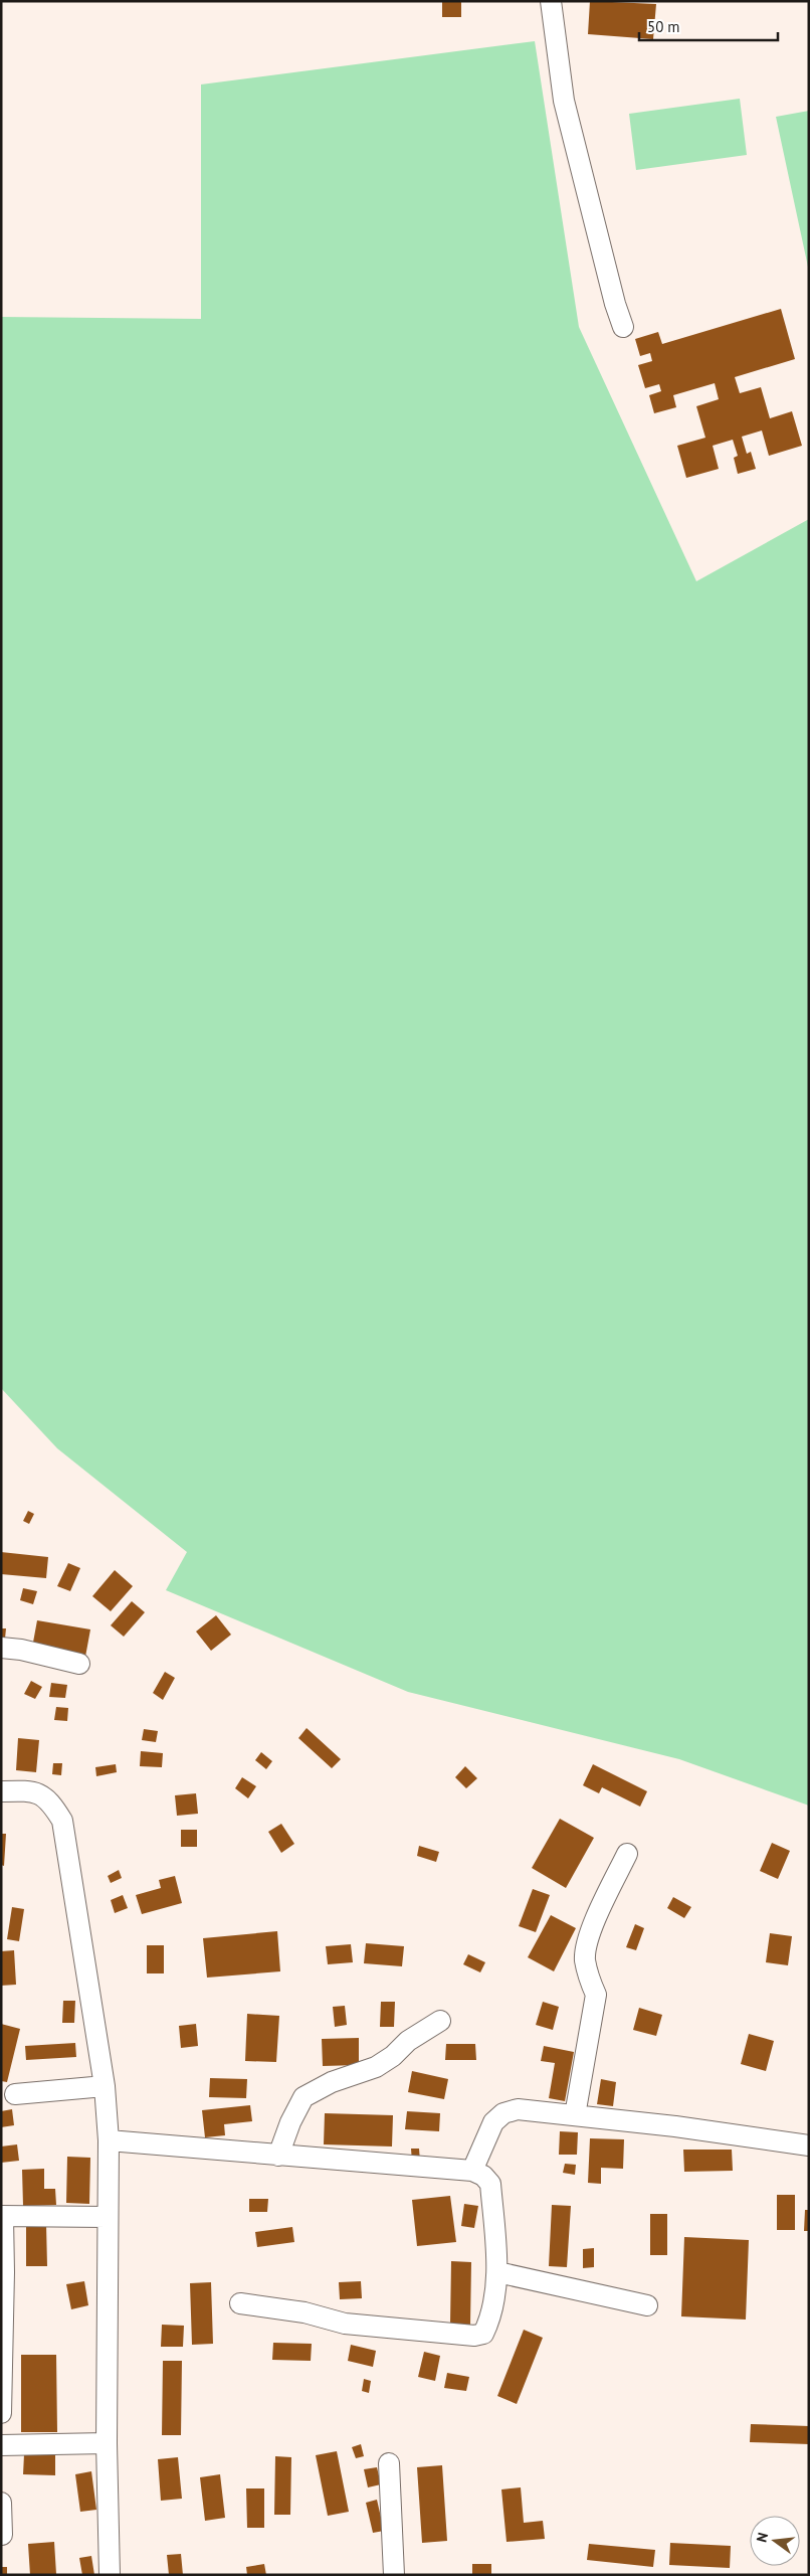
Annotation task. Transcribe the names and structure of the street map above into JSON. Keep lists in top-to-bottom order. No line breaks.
{"scale_bar":"50 m","north":"left"}
